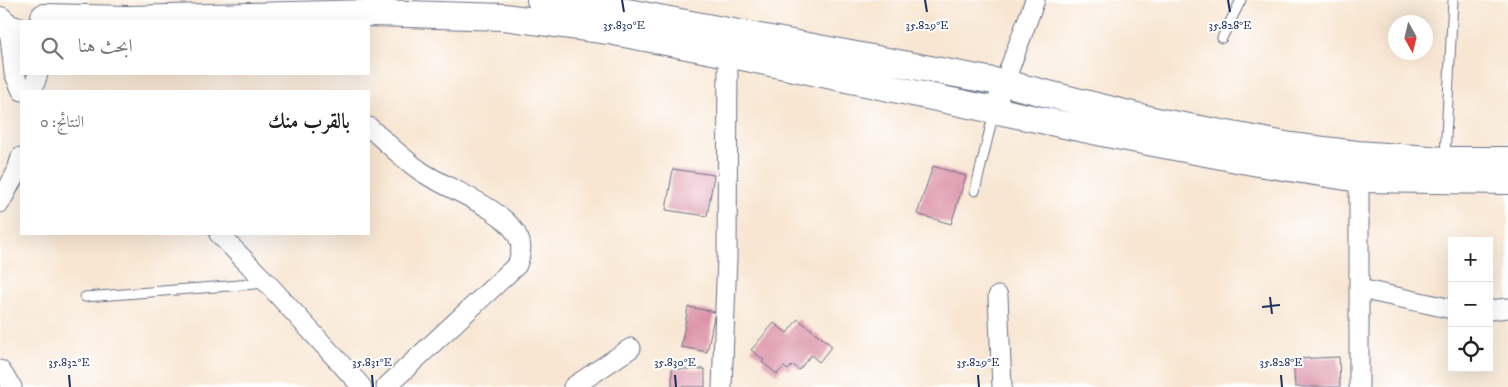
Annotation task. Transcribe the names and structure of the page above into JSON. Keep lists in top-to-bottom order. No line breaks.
{"north":"bottom","page":{"search":"ابحث هنا","heading":["بالقرب منك","النتائج: 0"],"map_buttons":["+","−"]},"coordinates":["35.830°E","35.829°E","35.828°E","35.832°E","35.831°E"]}
